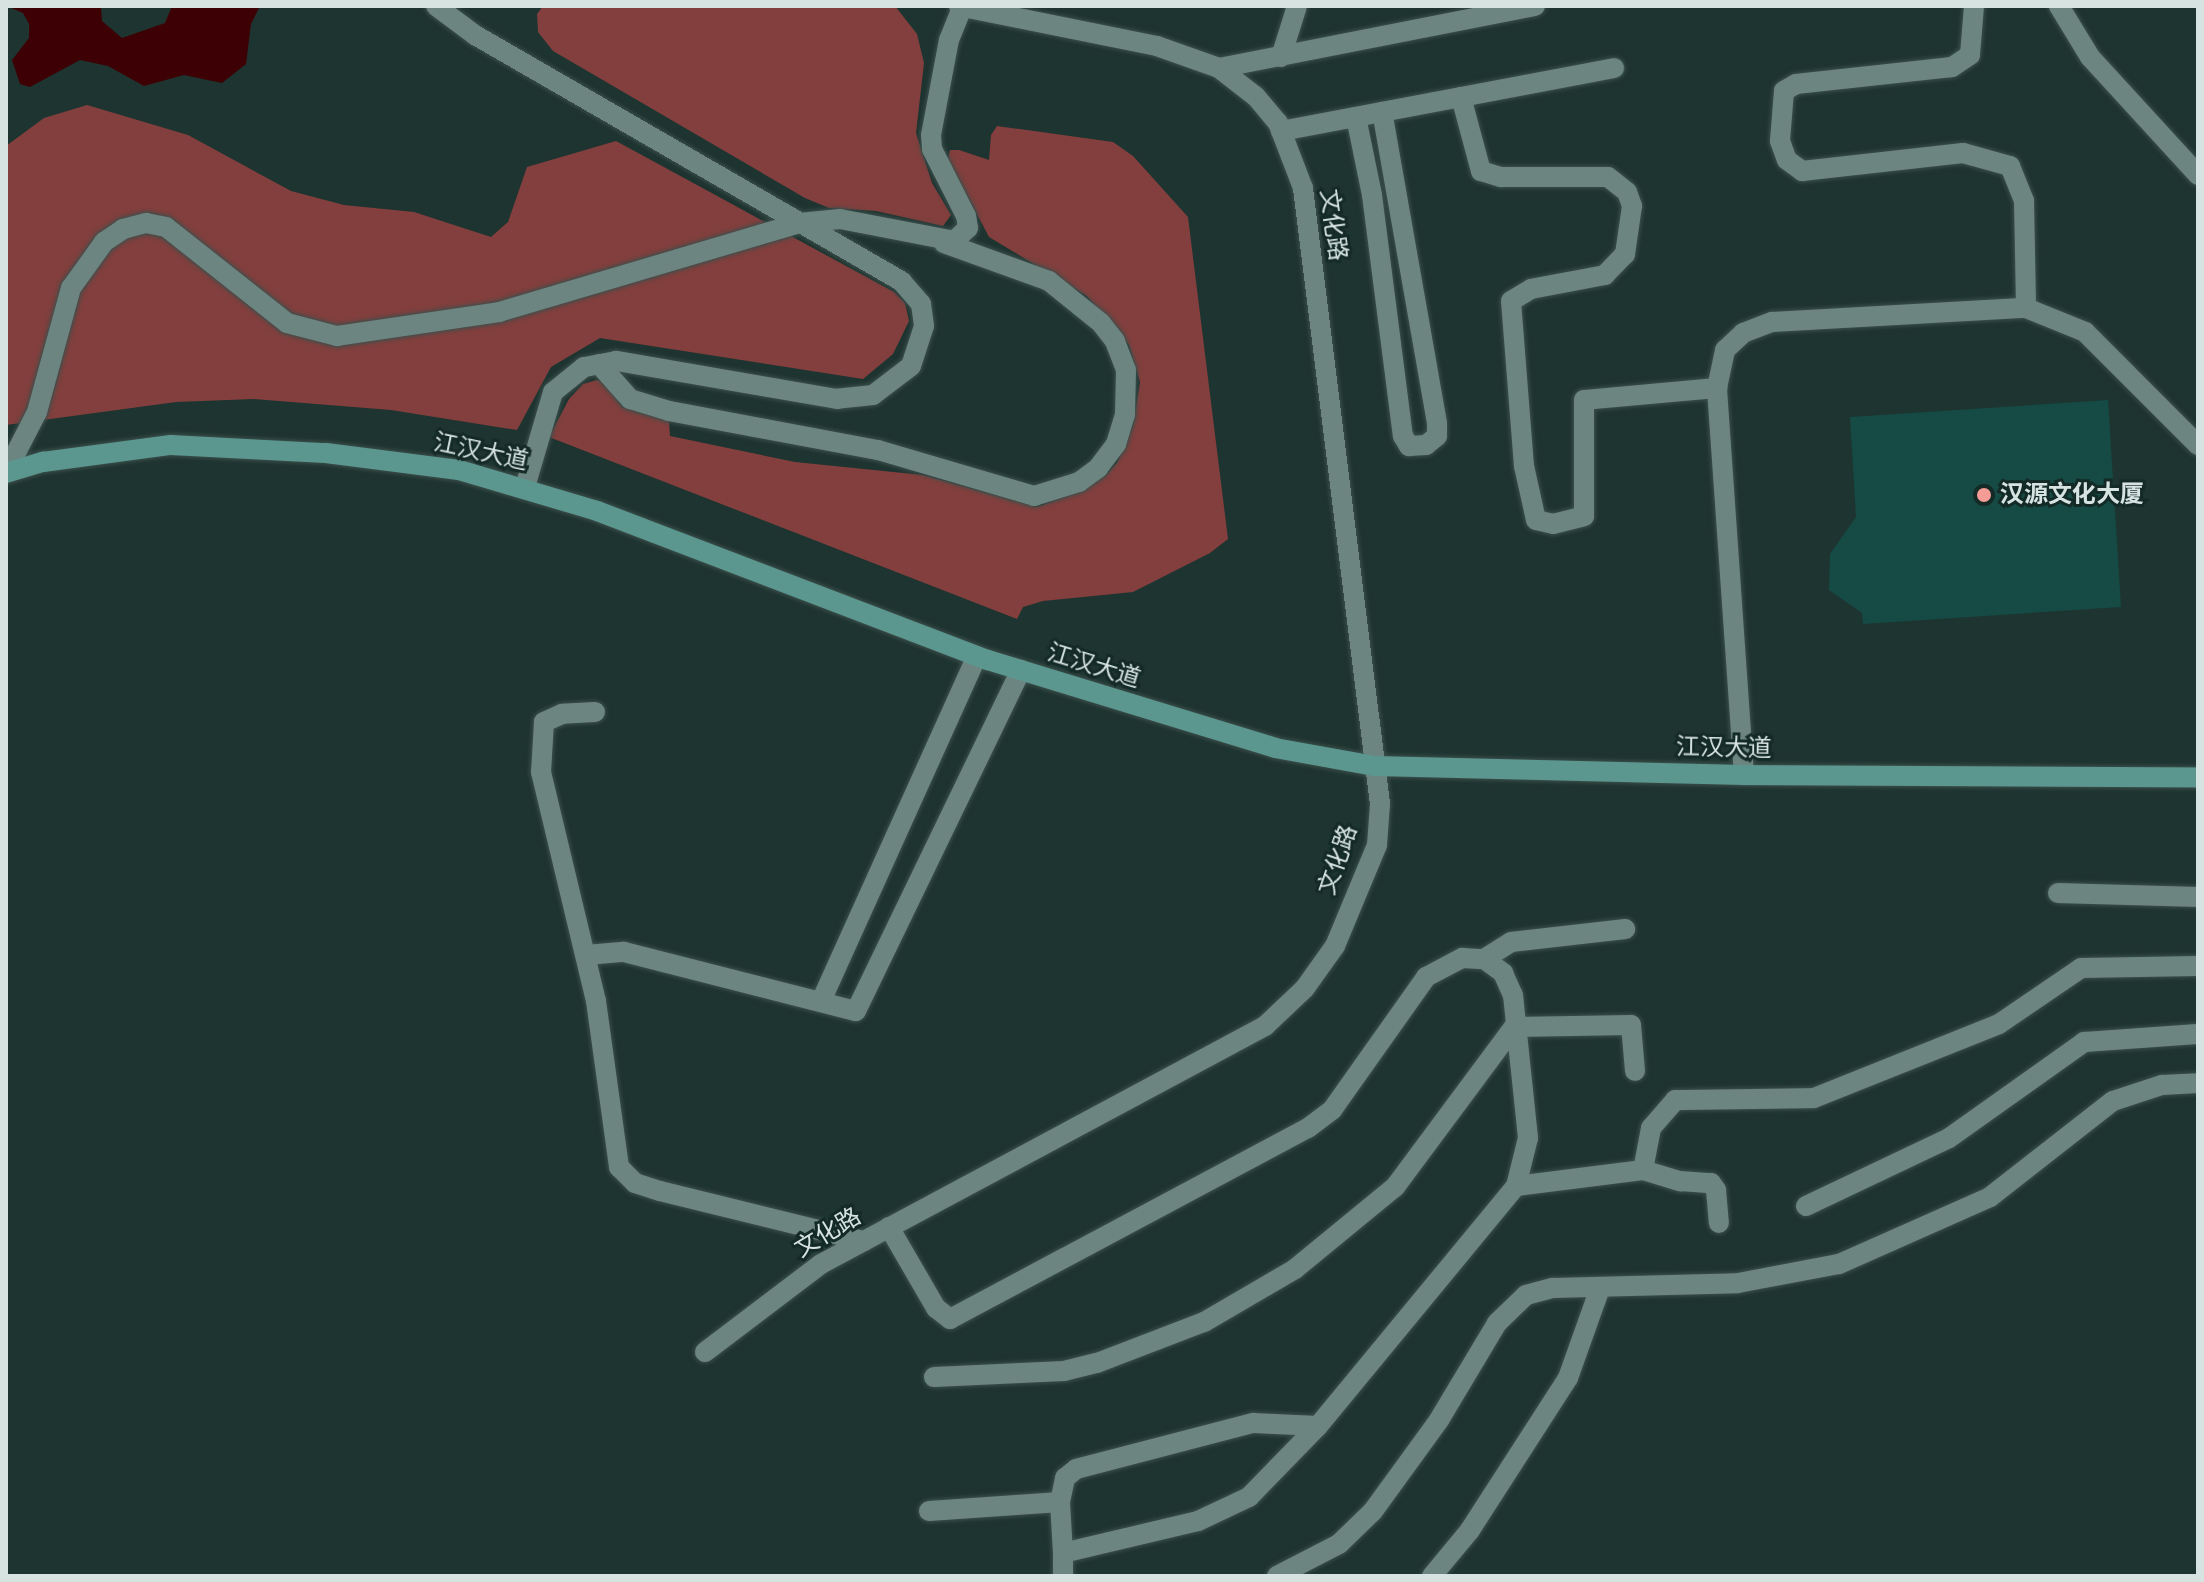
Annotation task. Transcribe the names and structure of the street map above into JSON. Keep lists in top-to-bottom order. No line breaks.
{"streets":{"main road":["江汉大道"],"street":["文化路"]},"crossings":[["文化路","江汉大道"]],"places":["汉源文化大厦"]}
